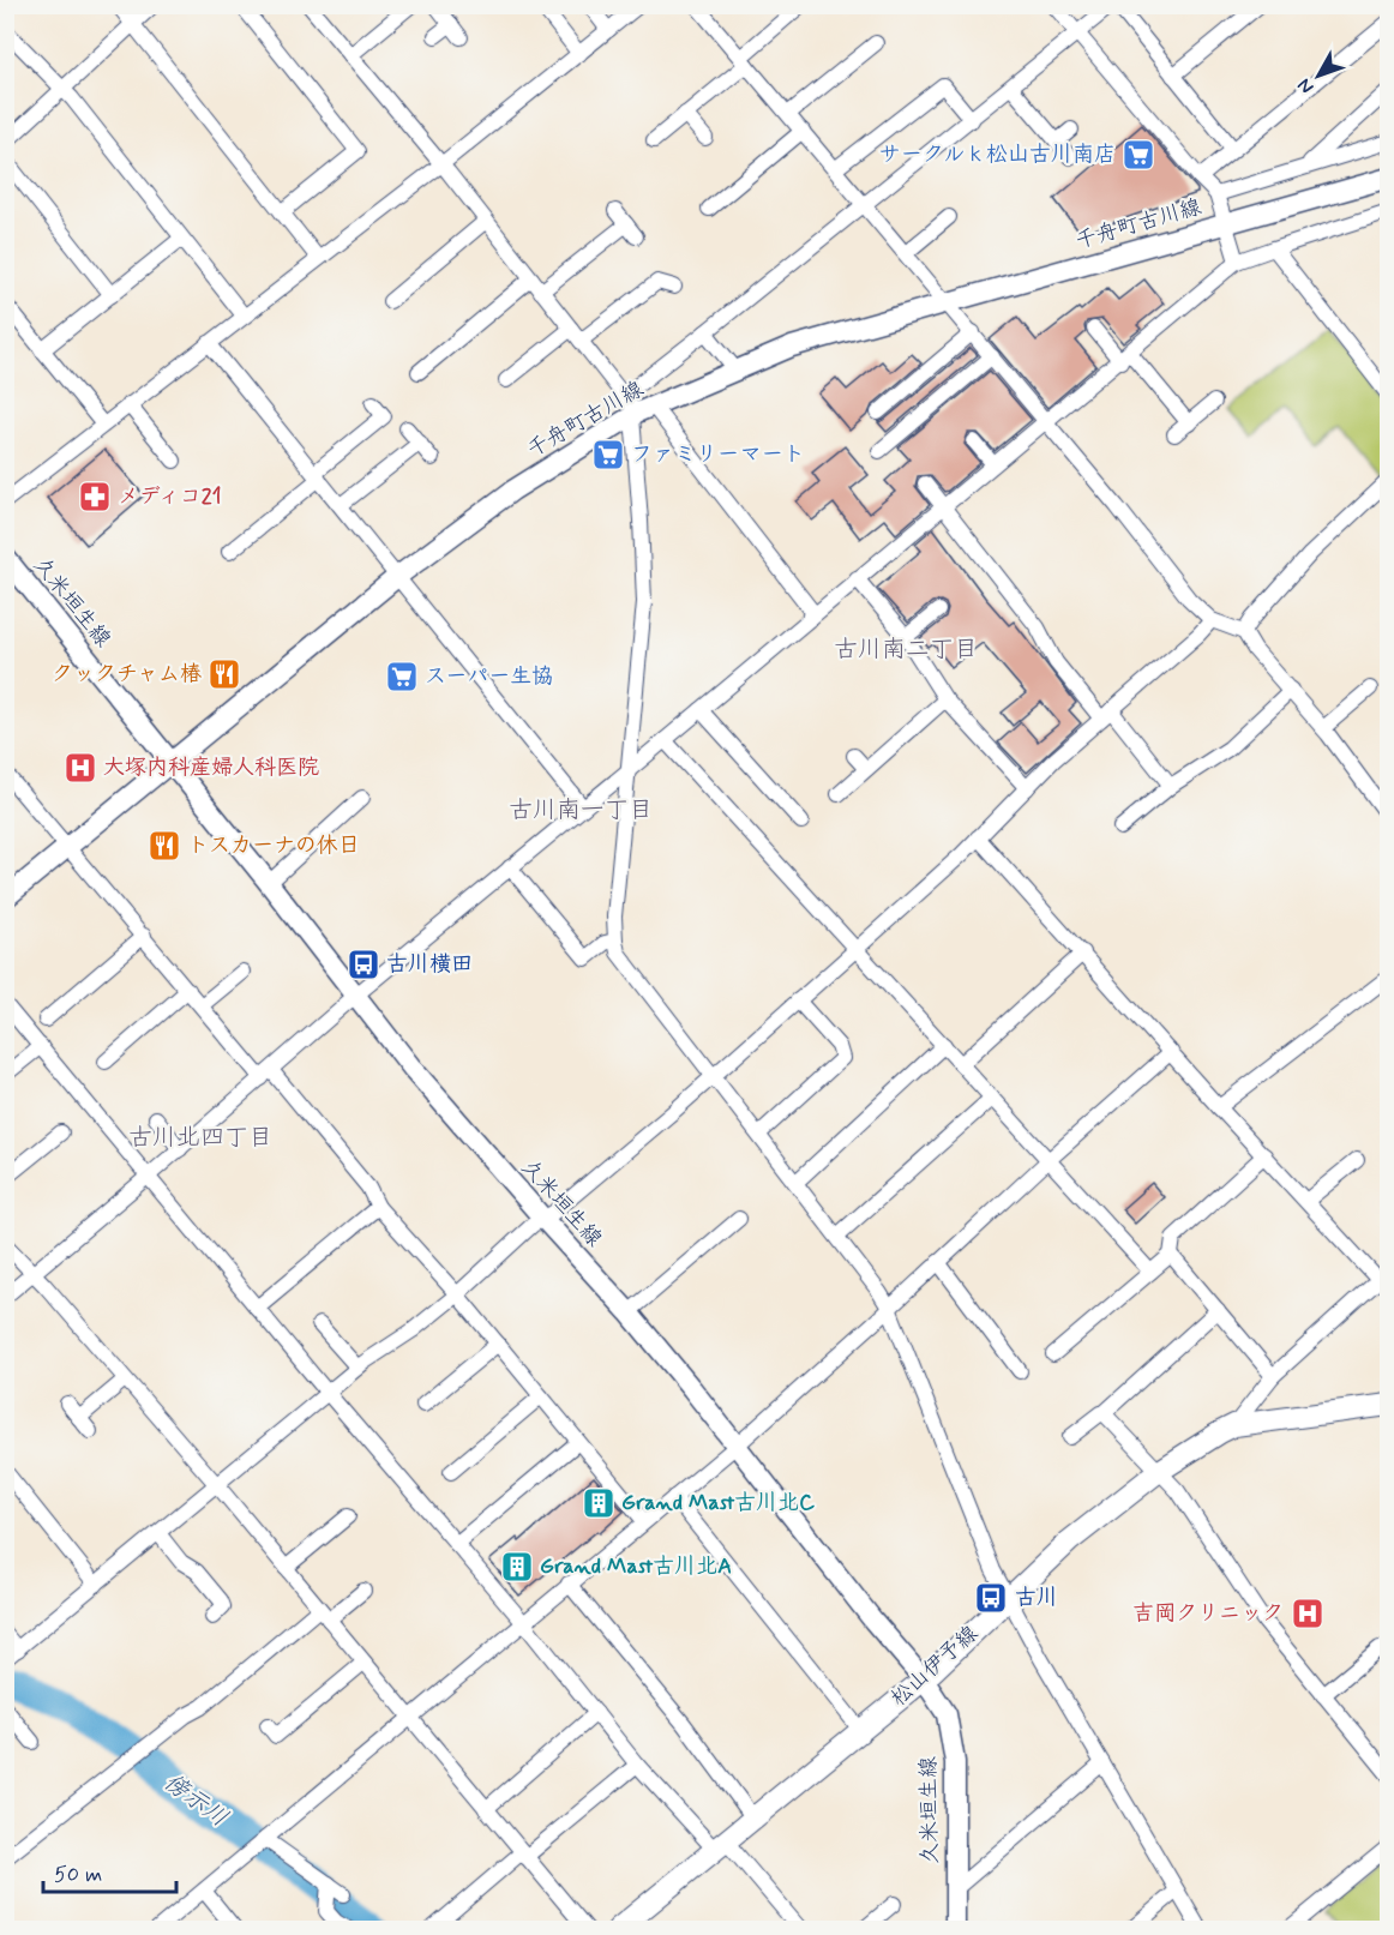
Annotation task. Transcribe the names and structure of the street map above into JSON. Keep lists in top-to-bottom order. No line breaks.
{"streets":{"main road":["千舟町古川線","久米垣生線","松山伊予線"]},"crossings":[["千舟町古川線","久米垣生線"],["久米垣生線","松山伊予線"]],"districts":["古川南二丁目","古川南一丁目","古川北四丁目"],"water":["傍示川"],"places":{"supermarket":["サークルｋ松山古川南店","ファミリーマート","スーパー生協"],"pharmacy":["メディコ21"],"restaurant":["クックチャム椿","トスカーナの休日"],"hospital":["大塚内科産婦人科医院","吉岡クリニック"],"bus stop":["古川横田","古川"],"building":["Grand Mast古川北C","Grand Mast古川北A"]},"scale_bar":"50 m","north":"bottom left"}
